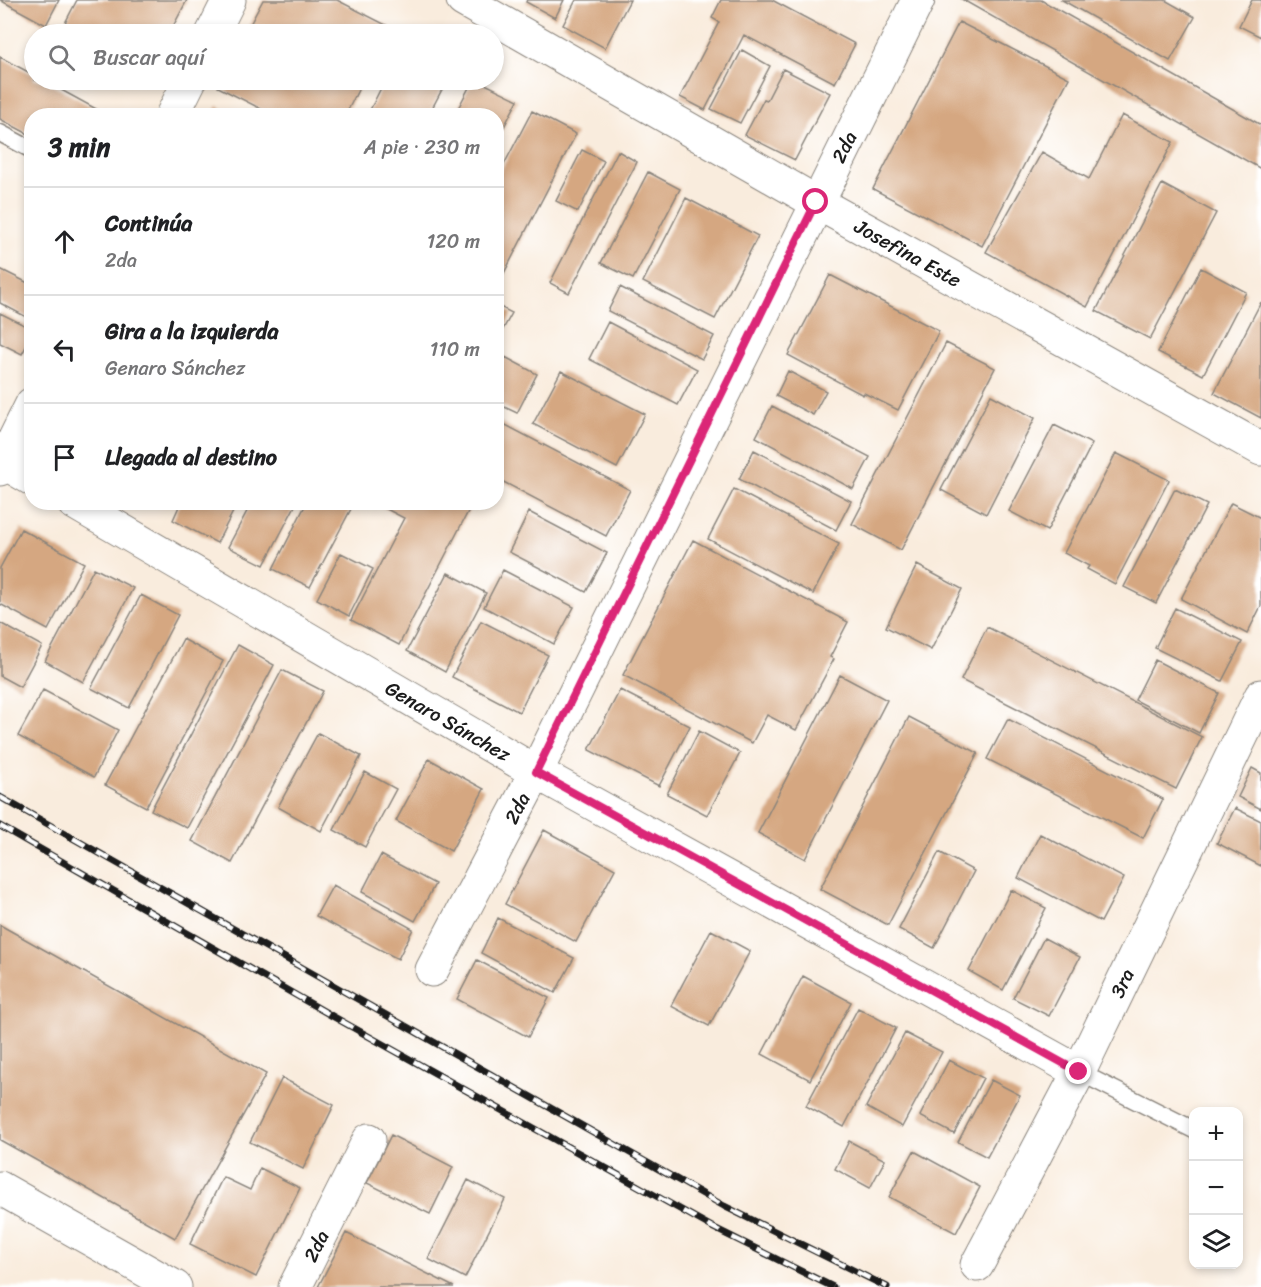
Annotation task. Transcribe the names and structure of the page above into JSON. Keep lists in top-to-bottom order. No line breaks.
{"streets":{"street":["2da","Josefina Este","Genaro Sánchez","3ra"]},"crossings":[["2da","Josefina Este"],["2da","Genaro Sánchez"],["Genaro Sánchez","3ra"]],"page":{"search":"Buscar aquí","heading":["3 min","A pie · 230 m"],"list":[["Continúa","2da","120 m"],["Gira a la izquierda","Genaro Sánchez","110 m"],"Llegada al destino"],"map_buttons":["+","−"]}}
